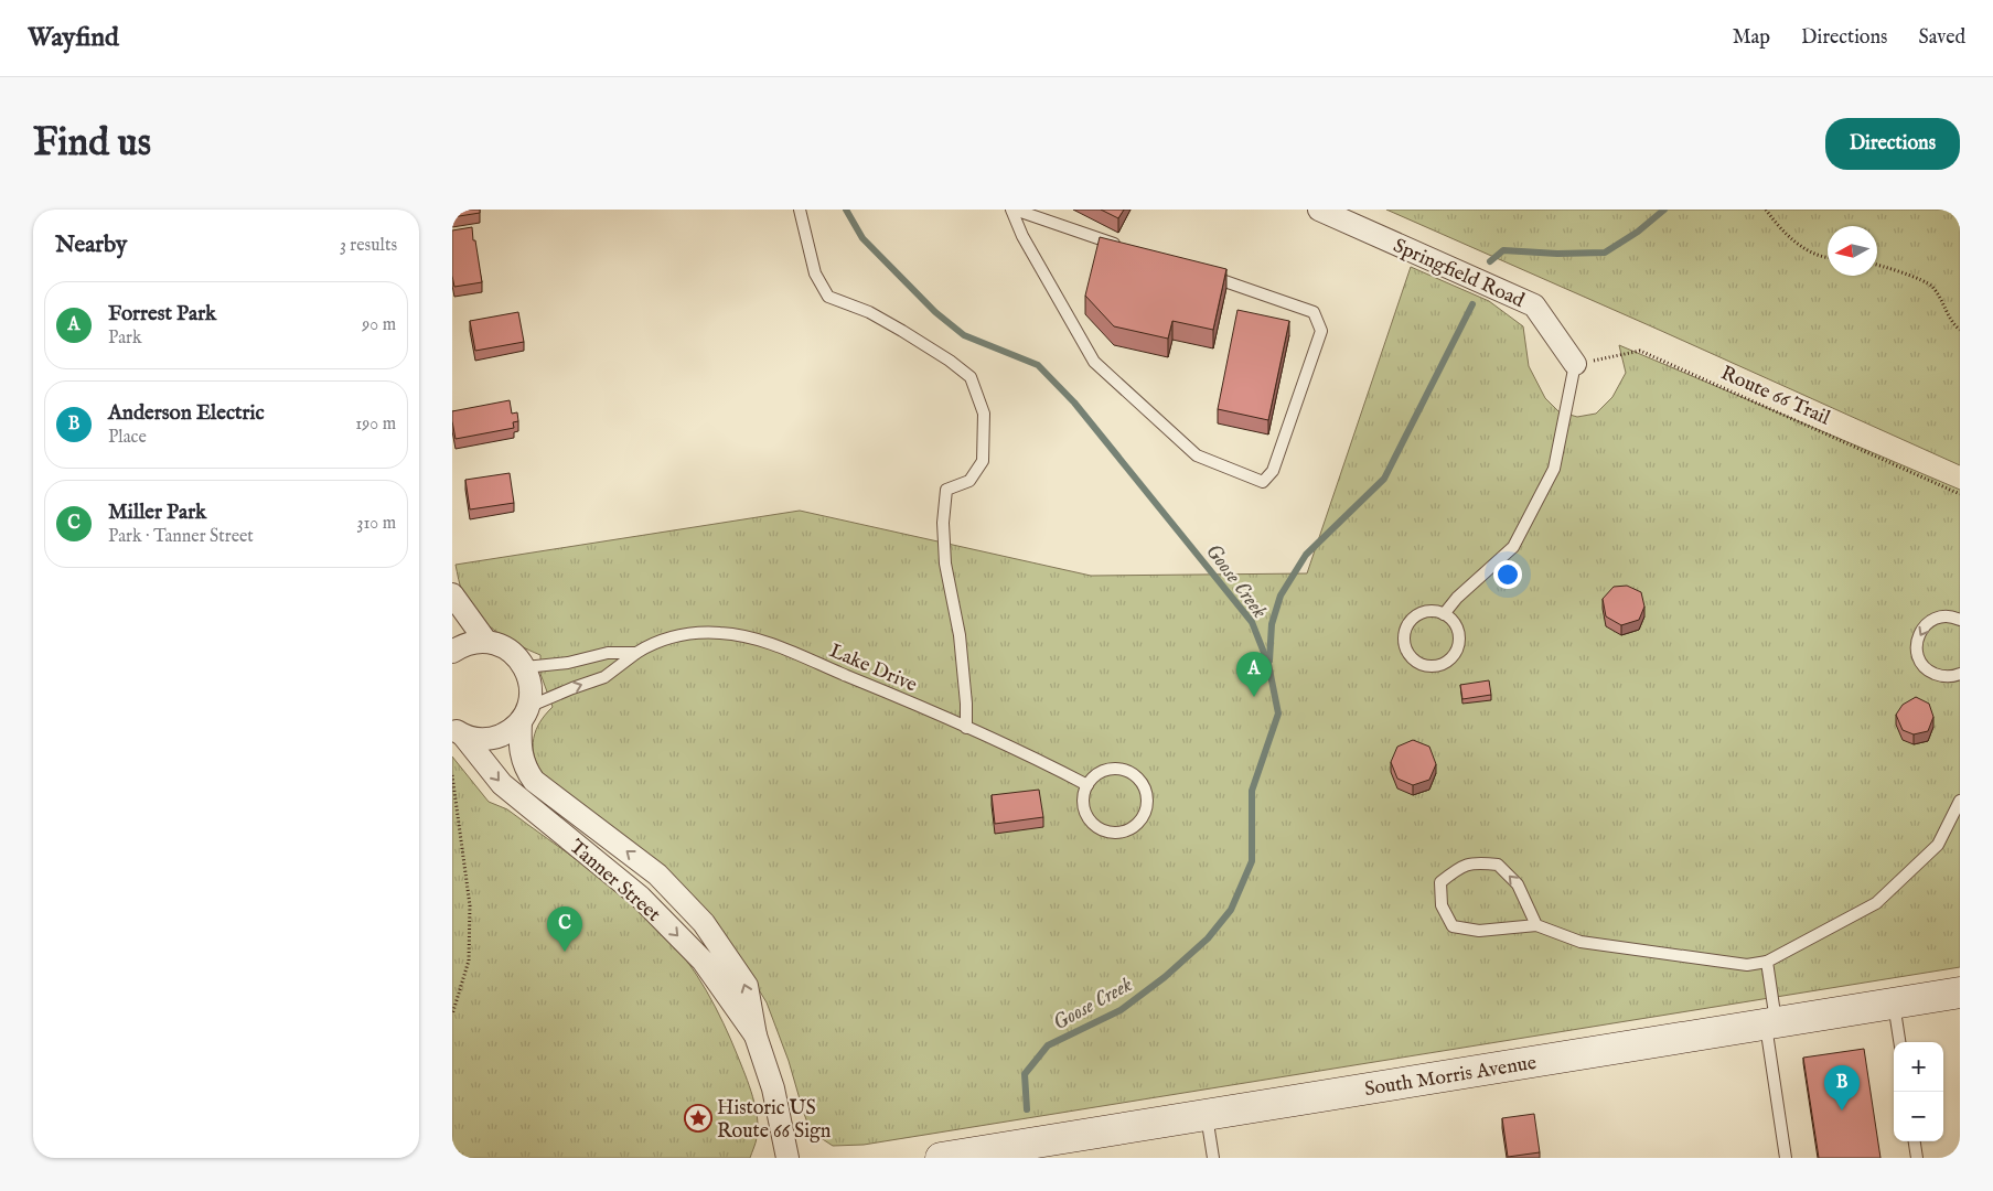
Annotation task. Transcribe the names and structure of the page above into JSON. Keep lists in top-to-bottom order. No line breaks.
{"streets":{"main road":["South Morris Avenue"],"street":["Springfield Road","Tanner Street"],"lane":["Lake Drive"],"path":["Route 66 Trail"]},"crossings":[["Springfield Road","Route 66 Trail"],["Lake Drive","Tanner Street"]],"water":["Goose Creek"],"places":{"place":["Historic US Route 66 Sign"]},"north":"left","page":{"header":"Wayfind","nav":["Map","Directions","Saved"],"buttons":"Directions","title":"Find us","heading":["Nearby","3 results"],"list":[{"mark":"A","name":"Forrest Park","note":"Park","value":"90 m"},{"mark":"B","name":"Anderson Electric","note":"Place","value":"190 m"},{"mark":"C","name":"Miller Park","note":"Park · Tanner Street","value":"310 m"}],"pins":["A","C","B"],"map_buttons":["+","−"]}}
